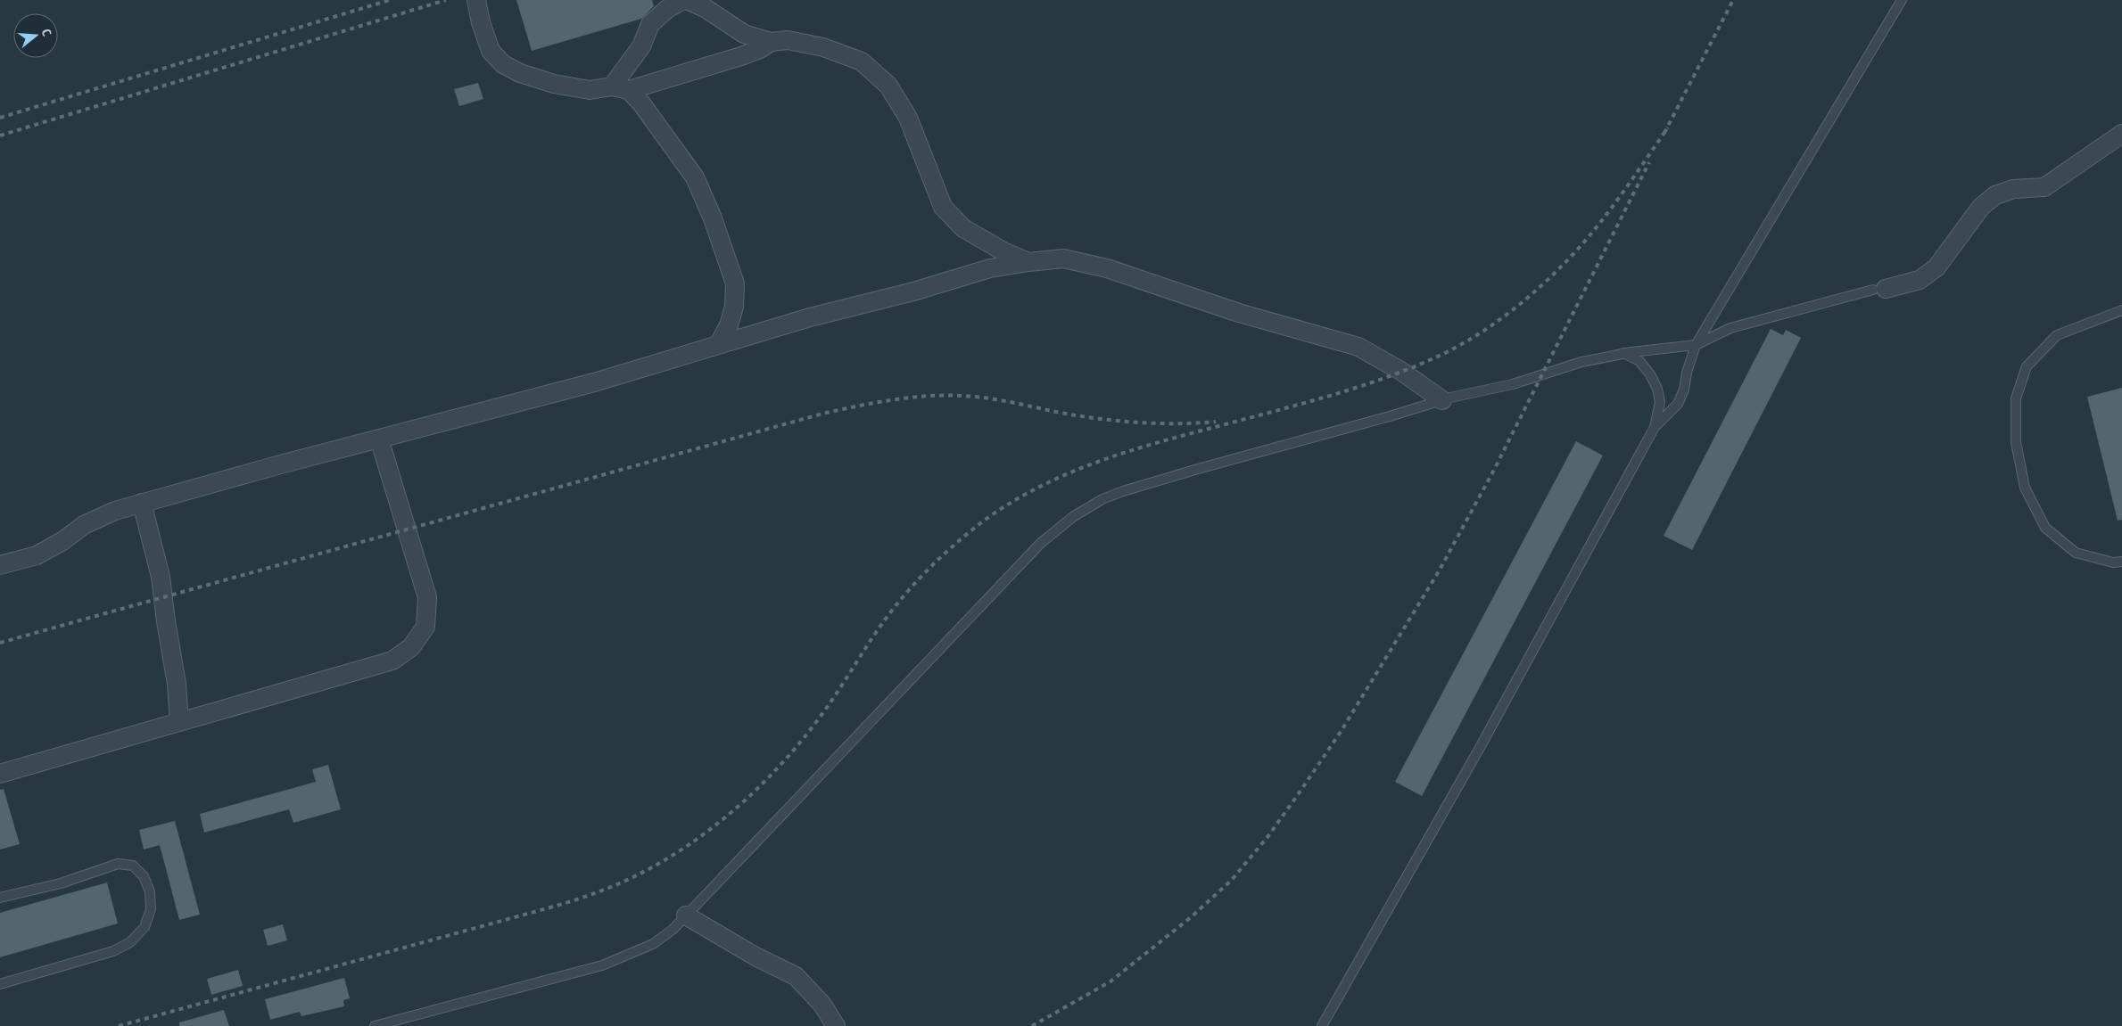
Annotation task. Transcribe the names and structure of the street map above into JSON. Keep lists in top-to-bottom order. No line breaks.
{"north":"right"}
